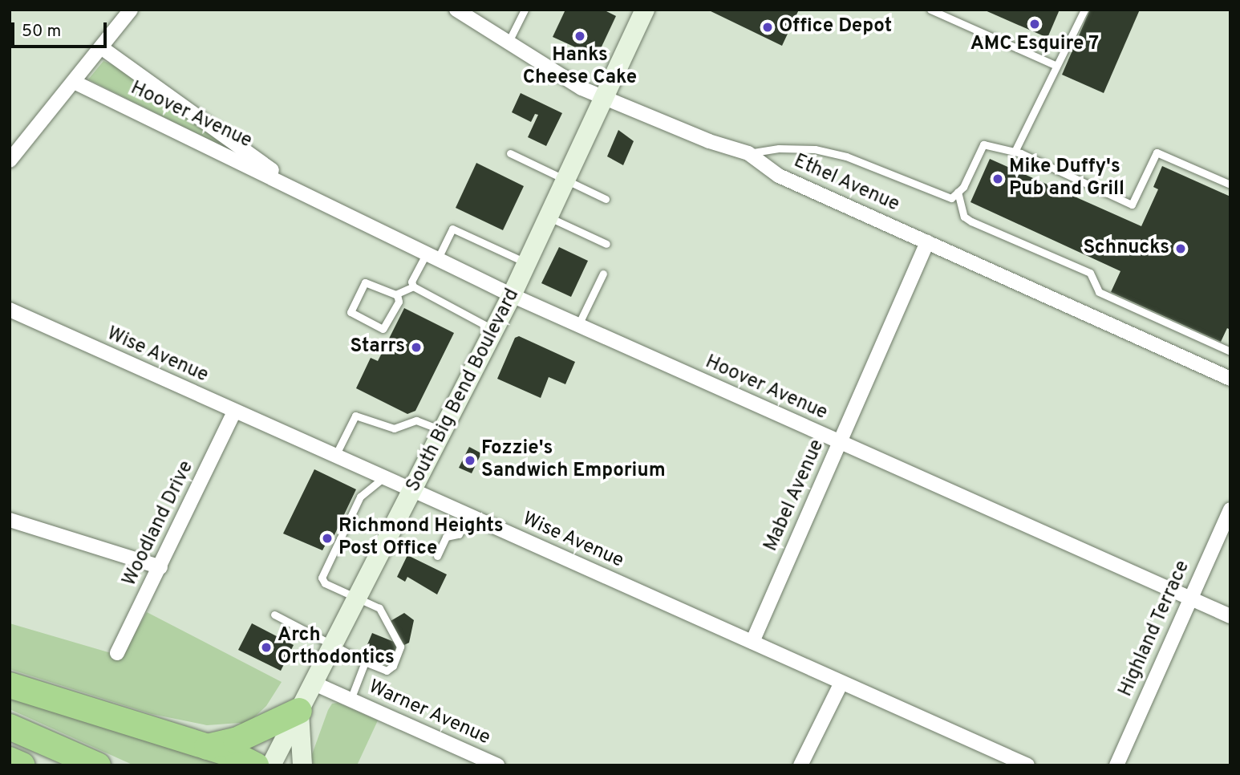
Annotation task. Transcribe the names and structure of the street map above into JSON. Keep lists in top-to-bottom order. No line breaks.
{"streets":{"main road":["South Big Bend Boulevard"],"street":["Hoover Avenue","Ethel Avenue","Wise Avenue","Mabel Avenue","Woodland Drive","Highland Terrace","Warner Avenue"]},"crossings":[["Hoover Avenue","South Big Bend Boulevard"],["Hoover Avenue","Mabel Avenue"],["Hoover Avenue","Highland Terrace"],["Ethel Avenue","South Big Bend Boulevard"],["Ethel Avenue","Mabel Avenue"],["Wise Avenue","South Big Bend Boulevard"],["Wise Avenue","Mabel Avenue"],["Wise Avenue","Woodland Drive"],["South Big Bend Boulevard","Warner Avenue"]],"places":["AMC Esquire 7","Office Depot","Hanks Cheese Cake","Mike Duffy's Pub and Grill","Schnucks","Starrs","Fozzie's Sandwich Emporium","Richmond Heights Post Office","Arch Orthodontics"],"scale_bar":"50 m"}
